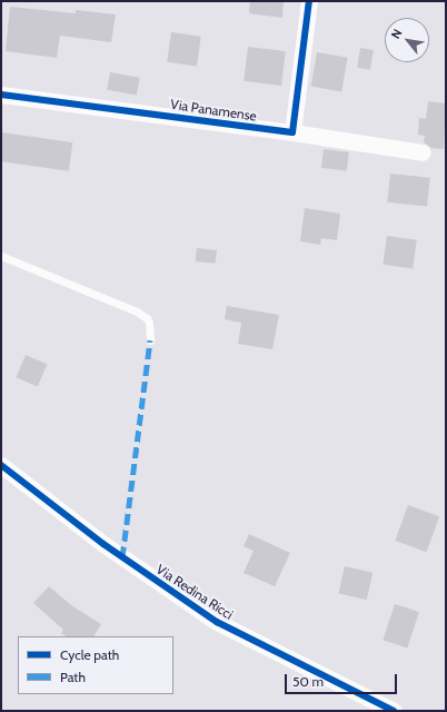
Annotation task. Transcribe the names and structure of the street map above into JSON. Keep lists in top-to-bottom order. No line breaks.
{"streets":{"street":["Via Panamense","Via Redina Ricci"]},"legend":["Cycle path","Path"],"scale_bar":"50 m","north":"top left"}
